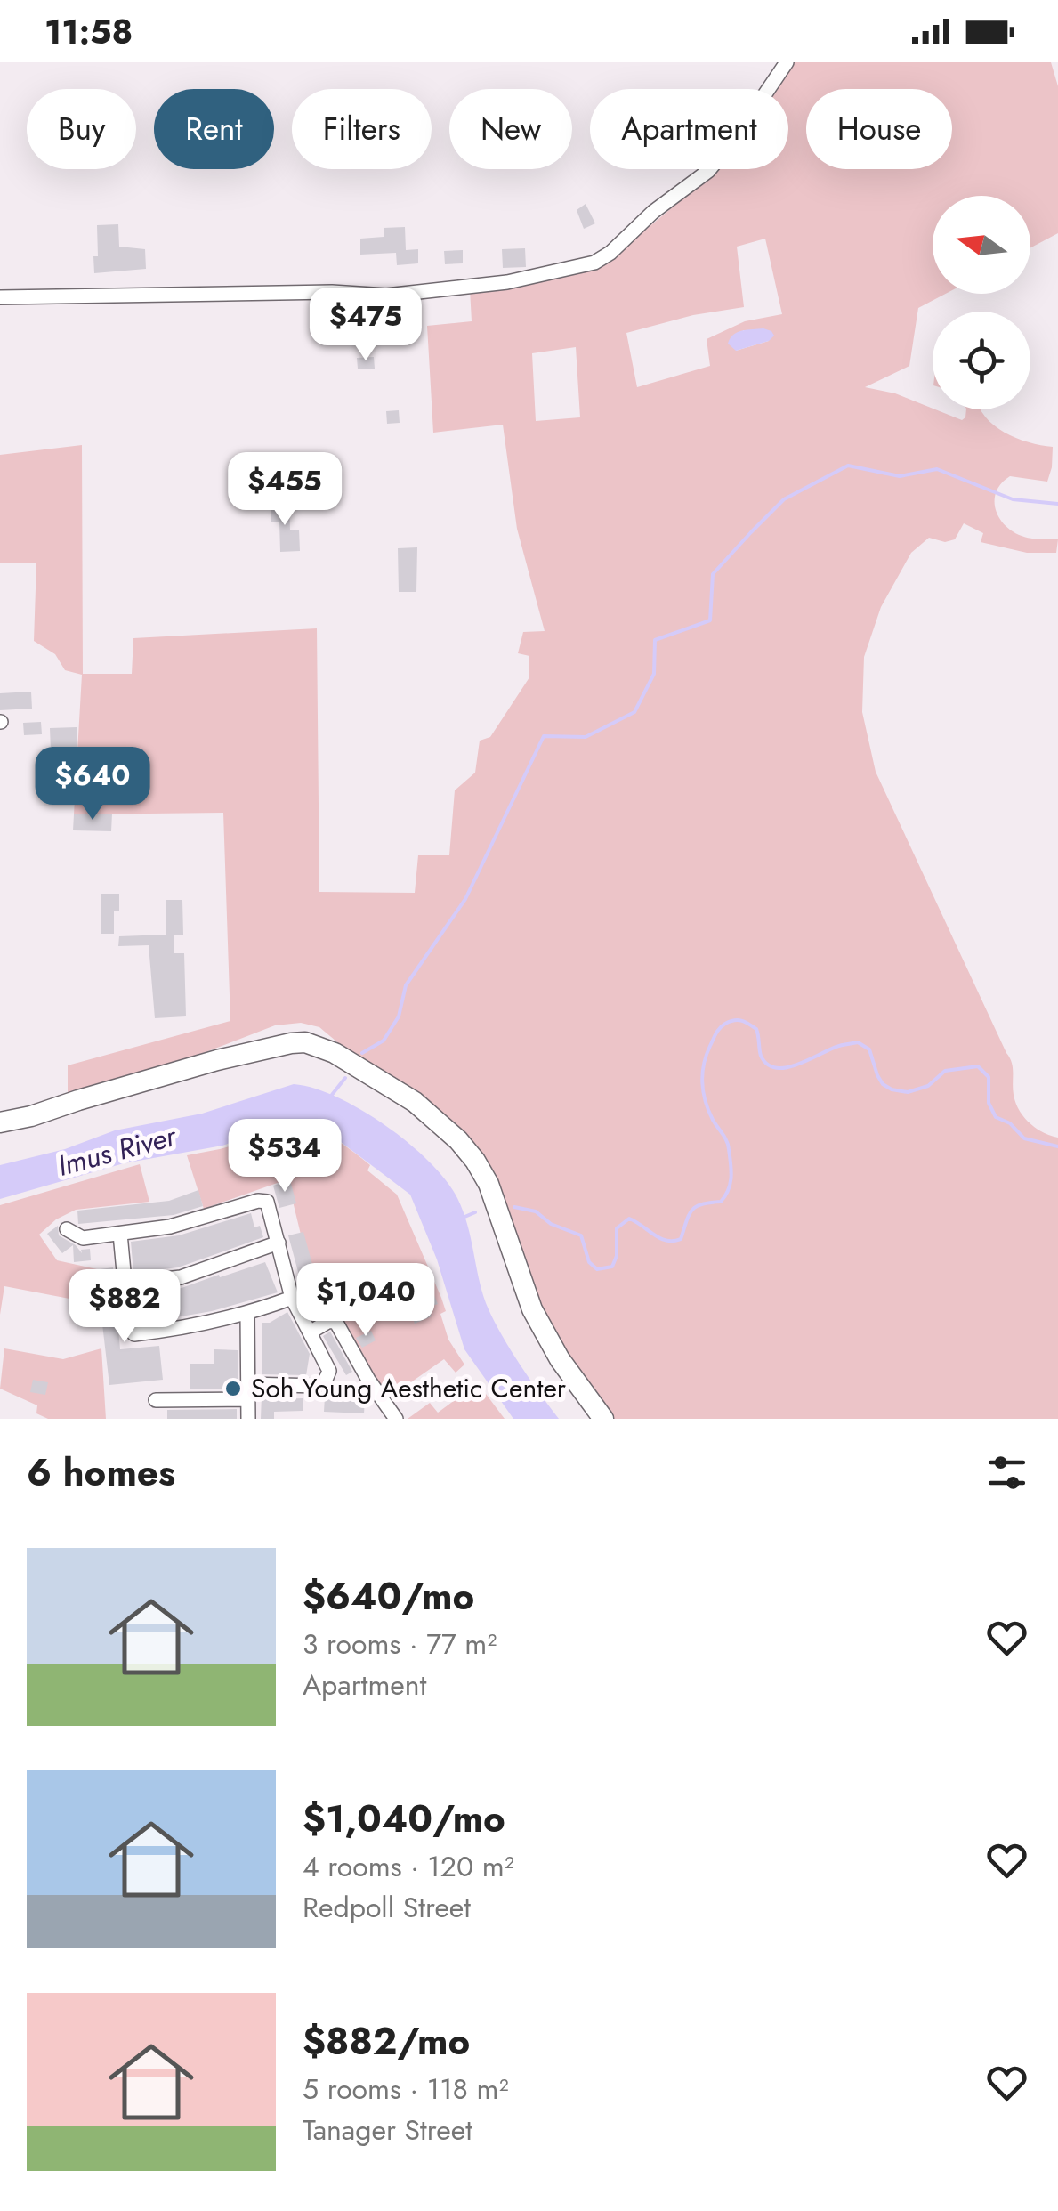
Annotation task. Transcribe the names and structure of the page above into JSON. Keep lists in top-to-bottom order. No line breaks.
{"water":["Imus River"],"places":["Soh Young Aesthetic Center"],"north":"left","page":{"status":"11:58","chip":["Buy","Rent","Filters","New","Apartment","House"],"price":["$475","$455","$640","$534","$1,040","$882"],"heading":"6 homes","list":[{"name":"$640/mo","note":"3 rooms · 77 m² · Apartment"},{"name":"$1,040/mo","note":"4 rooms · 120 m² · Redpoll Street"},{"name":"$882/mo","note":"5 rooms · 118 m² · Tanager Street"}]}}
